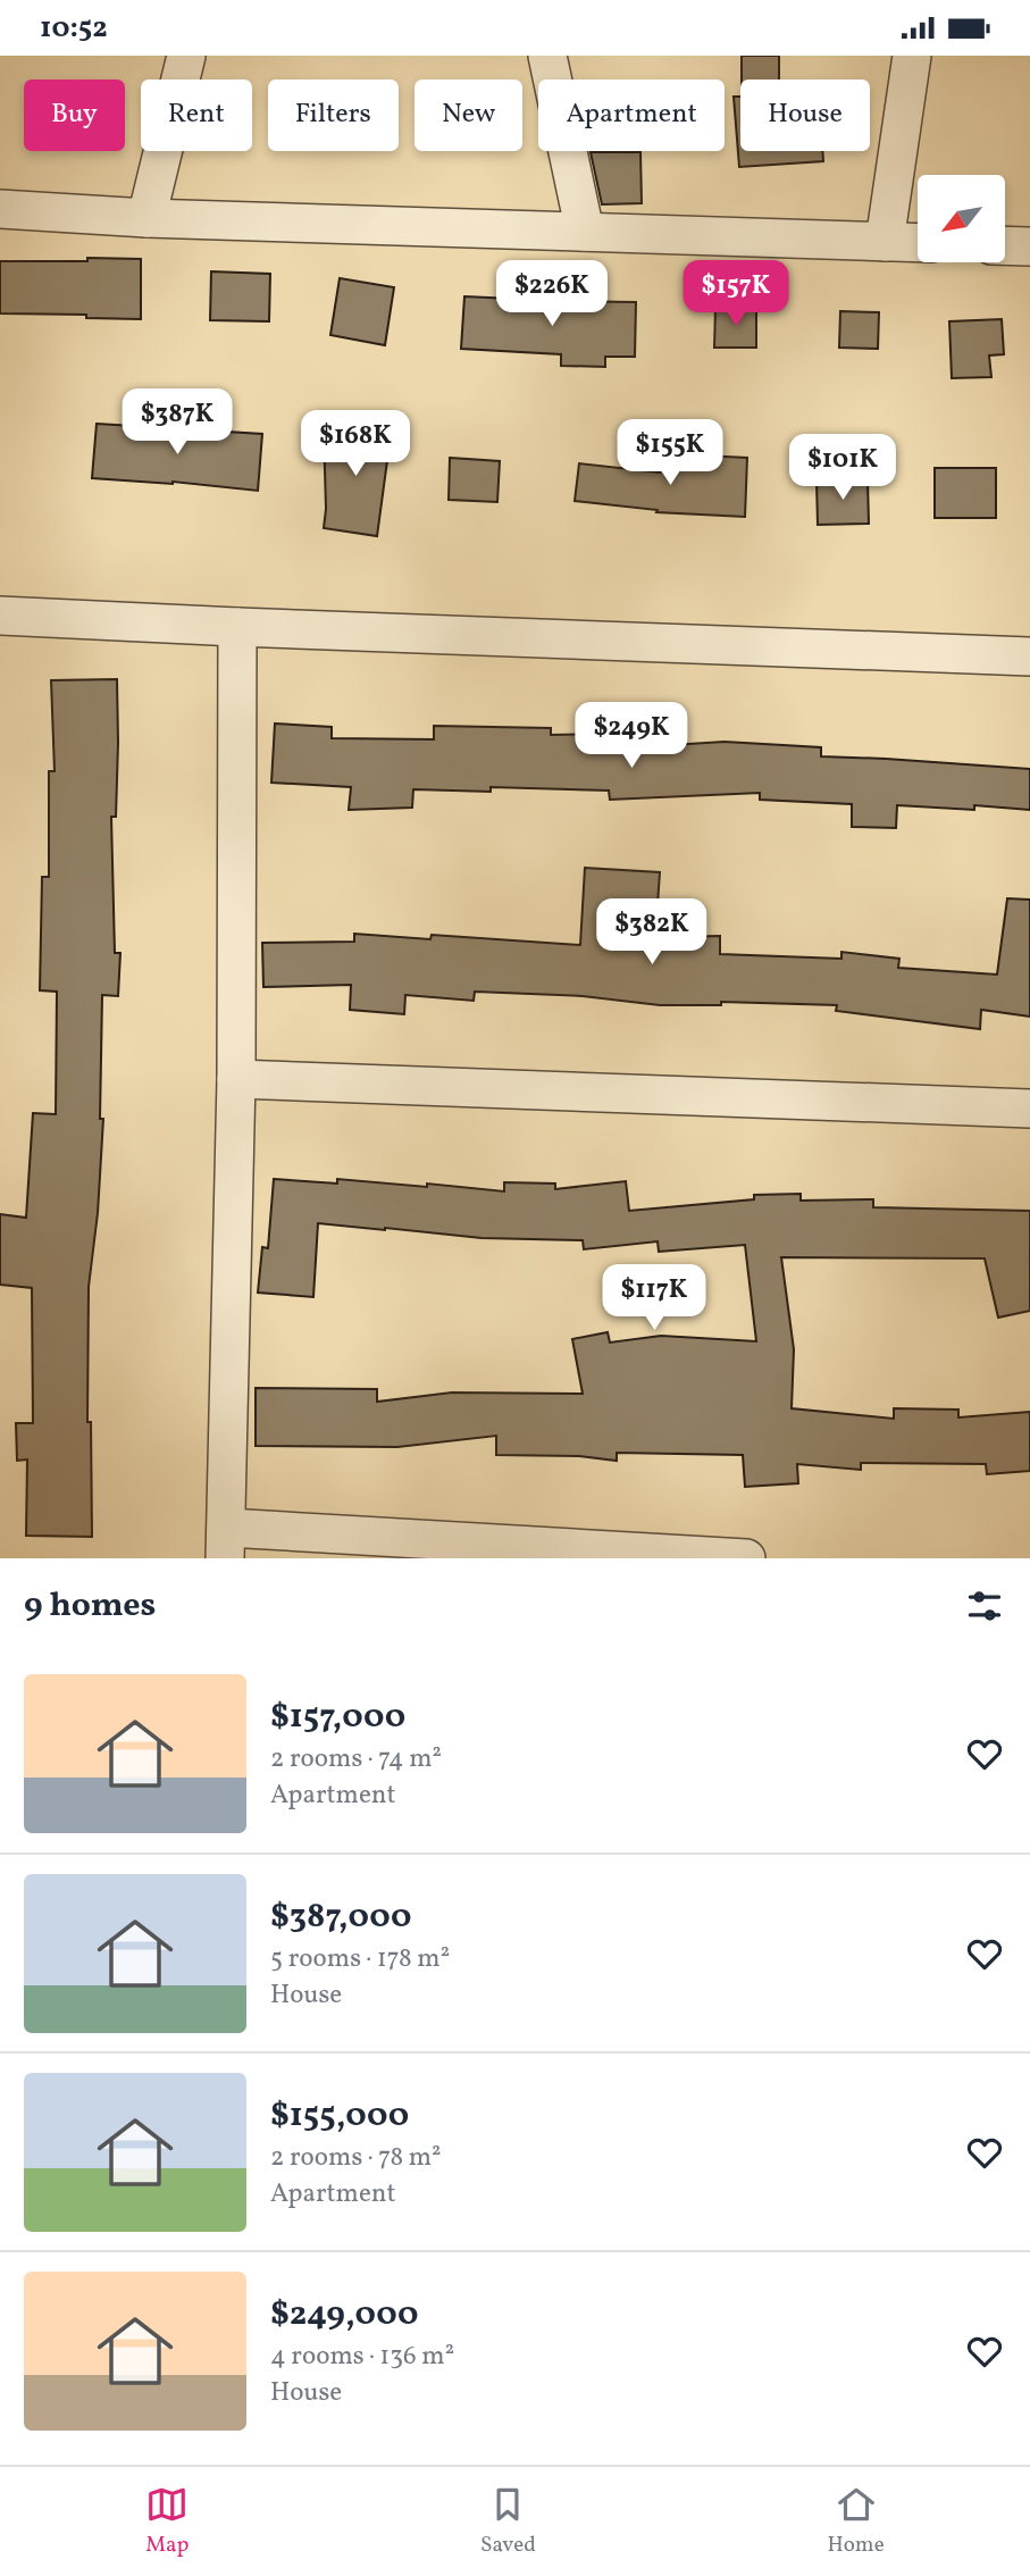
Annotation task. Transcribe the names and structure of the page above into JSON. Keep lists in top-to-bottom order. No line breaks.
{"north":"bottom left","page":{"status":"10:52","chip":["Buy","Rent","Filters","New","Apartment","House"],"price":["$226K","$157K","$387K","$168K","$155K","$101K","$249K","$382K","$117K"],"heading":"9 homes","list":[{"name":"$157,000","note":"2 rooms · 74 m² · Apartment"},{"name":"$387,000","note":"5 rooms · 178 m² · House"},{"name":"$155,000","note":"2 rooms · 78 m² · Apartment"},{"name":"$249,000","note":"4 rooms · 136 m² · House"}],"tabs":["Map","Saved","Home"]}}
